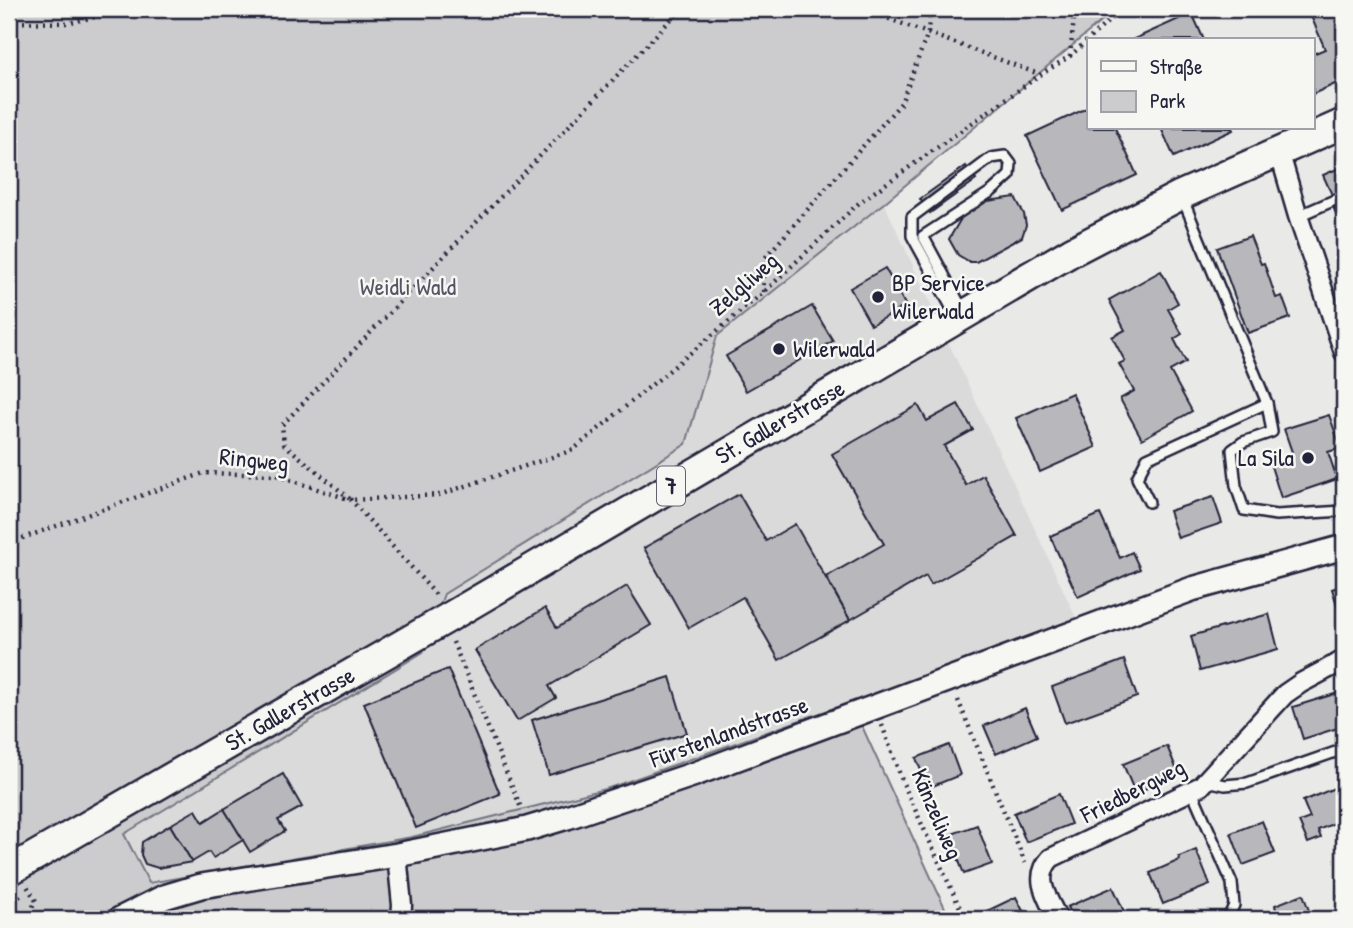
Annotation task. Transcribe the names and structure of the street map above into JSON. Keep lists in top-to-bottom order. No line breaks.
{"streets":{"main road":["St. Gallerstrasse","7"],"street":["Fürstenlandstrasse","Friedbergweg"],"path":["Zelgliweg","Ringweg","Känzeliweg"]},"crossings":[["Zelgliweg","Ringweg"],["St. Gallerstrasse","Ringweg"]],"parks":["Weidli Wald"],"places":["BP Service Wilerwald","Wilerwald","La Sila"],"legend":["Straße","Park"]}
